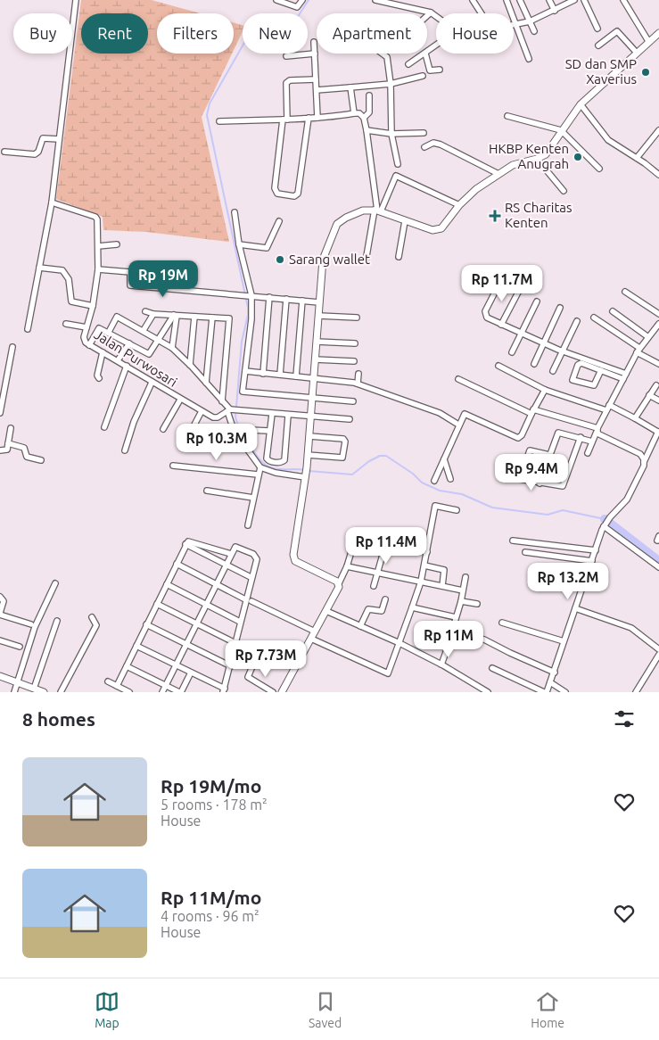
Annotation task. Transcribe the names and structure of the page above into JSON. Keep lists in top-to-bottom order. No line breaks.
{"streets":{"street":["Jalan Purwosari"]},"places":{"other":["SD dan SMP Xaverius","HKBP Kenten Anugrah","Sarang wallet"],"health":["RS Charitas Kenten"]},"page":{"chip":["Buy","Rent","Filters","New","Apartment","House"],"price":["Rp 19M","Rp 11.7M","Rp 10.3M","Rp 9.4M","Rp 11.4M","Rp 13.2M","Rp 11M","Rp 7.73M"],"heading":"8 homes","list":[{"name":"Rp 19M/mo","note":"5 rooms · 178 m² · House"},{"name":"Rp 11M/mo","note":"4 rooms · 96 m² · House"}],"tabs":["Map","Saved","Home"]}}
